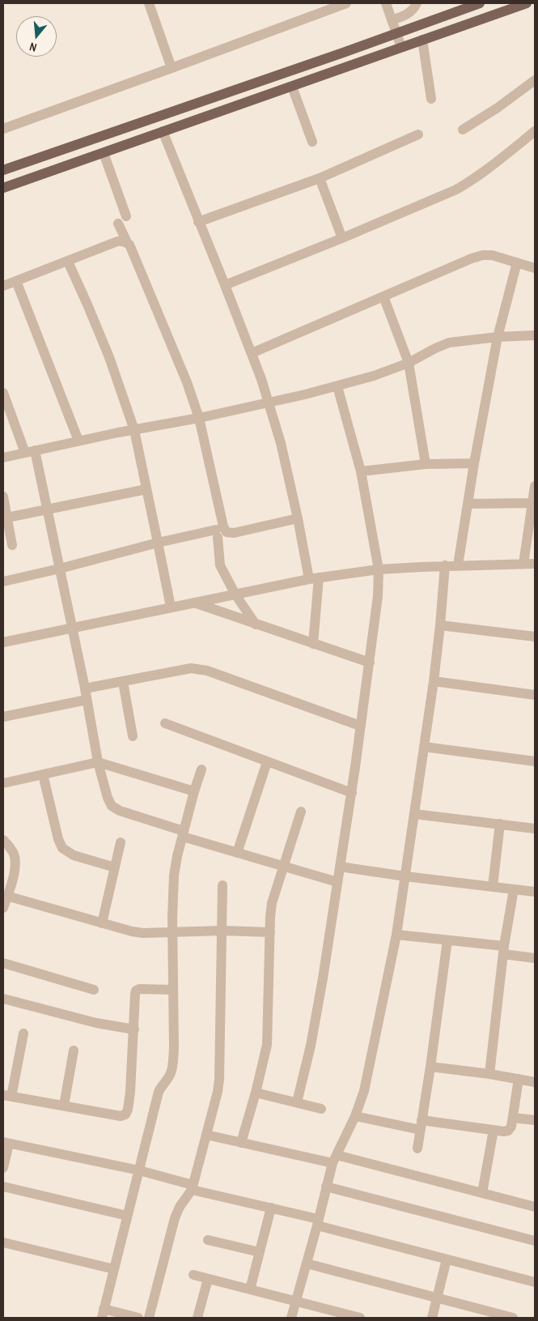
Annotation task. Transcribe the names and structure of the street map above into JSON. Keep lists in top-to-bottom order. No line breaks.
{"north":"bottom"}
